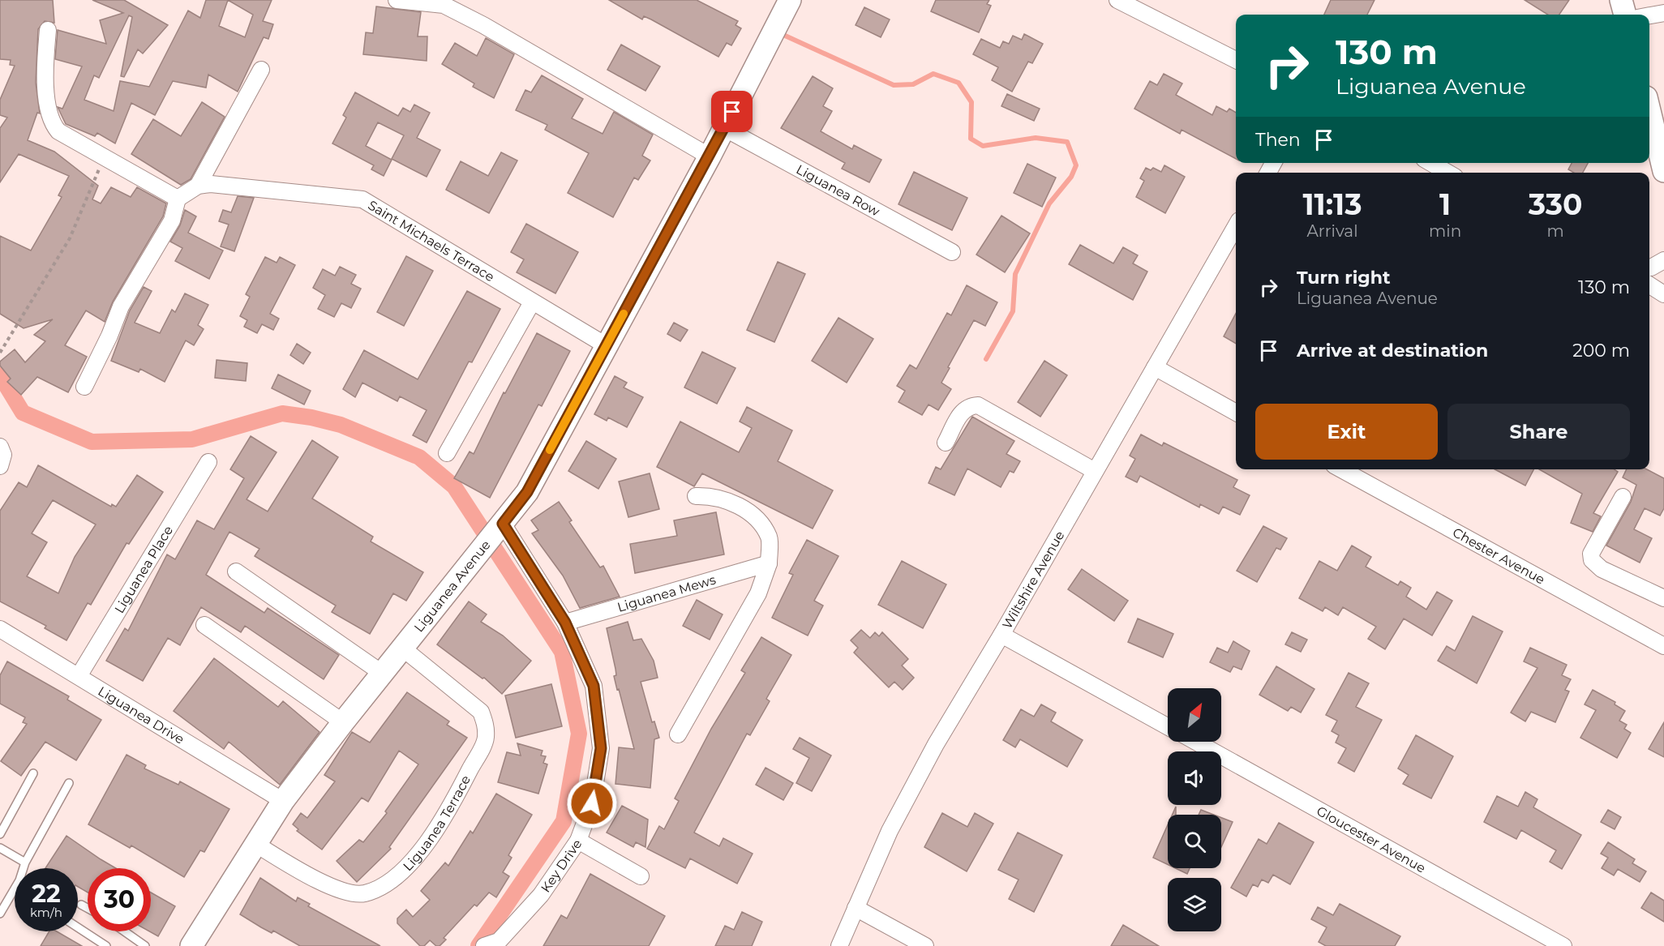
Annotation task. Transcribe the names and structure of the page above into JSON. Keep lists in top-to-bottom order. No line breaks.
{"streets":{"main road":["Liguanea Avenue"],"street":["Liguanea Row","Saint Michaels Terrace","Chester Avenue","Liguanea Place","Wiltshire Avenue","Liguanea Mews","Liguanea Drive","Liguanea Terrace","Gloucester Avenue","Key Drive"]},"crossings":[["Liguanea Row","Liguanea Avenue"],["Saint Michaels Terrace","Liguanea Avenue"],["Liguanea Place","Liguanea Drive"],["Liguanea Avenue","Liguanea Drive"],["Liguanea Avenue","Liguanea Terrace"],["Liguanea Avenue","Key Drive"],["Liguanea Mews","Key Drive"]],"north":"top right","page":{"turn":["130 m","Liguanea Avenue"],"then":"Then","eta":["11:13","Arrival","1","min","330","m"],"list":[{"name":"Turn right","note":"Liguanea Avenue","value":"130 m"},{"name":"Arrive at destination","value":"200 m"}],"buttons":["Exit","Share"],"speed":"22 km/h","limit":"30"}}
